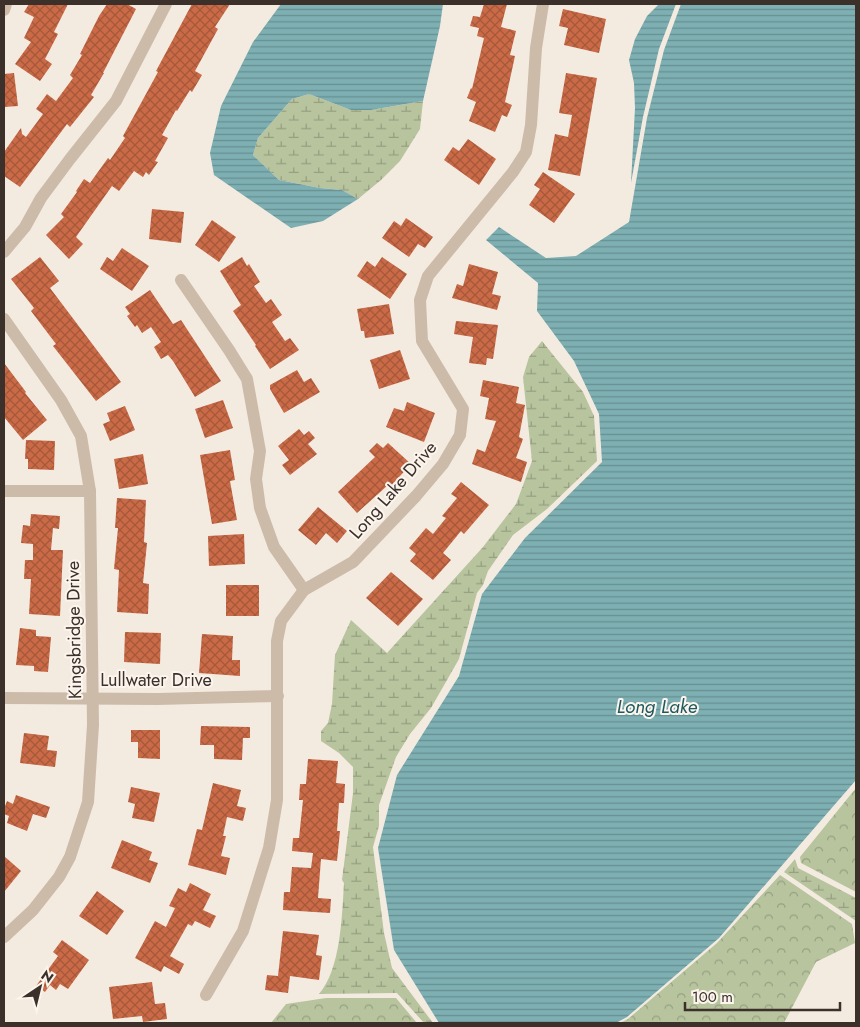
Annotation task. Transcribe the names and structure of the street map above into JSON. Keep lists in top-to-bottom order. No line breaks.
{"streets":{"street":["Long Lake Drive","Kingsbridge Drive","Lullwater Drive"]},"crossings":[["Long Lake Drive","Lullwater Drive"],["Kingsbridge Drive","Lullwater Drive"]],"water":["Long Lake"],"scale_bar":"100 m","north":"top right"}
